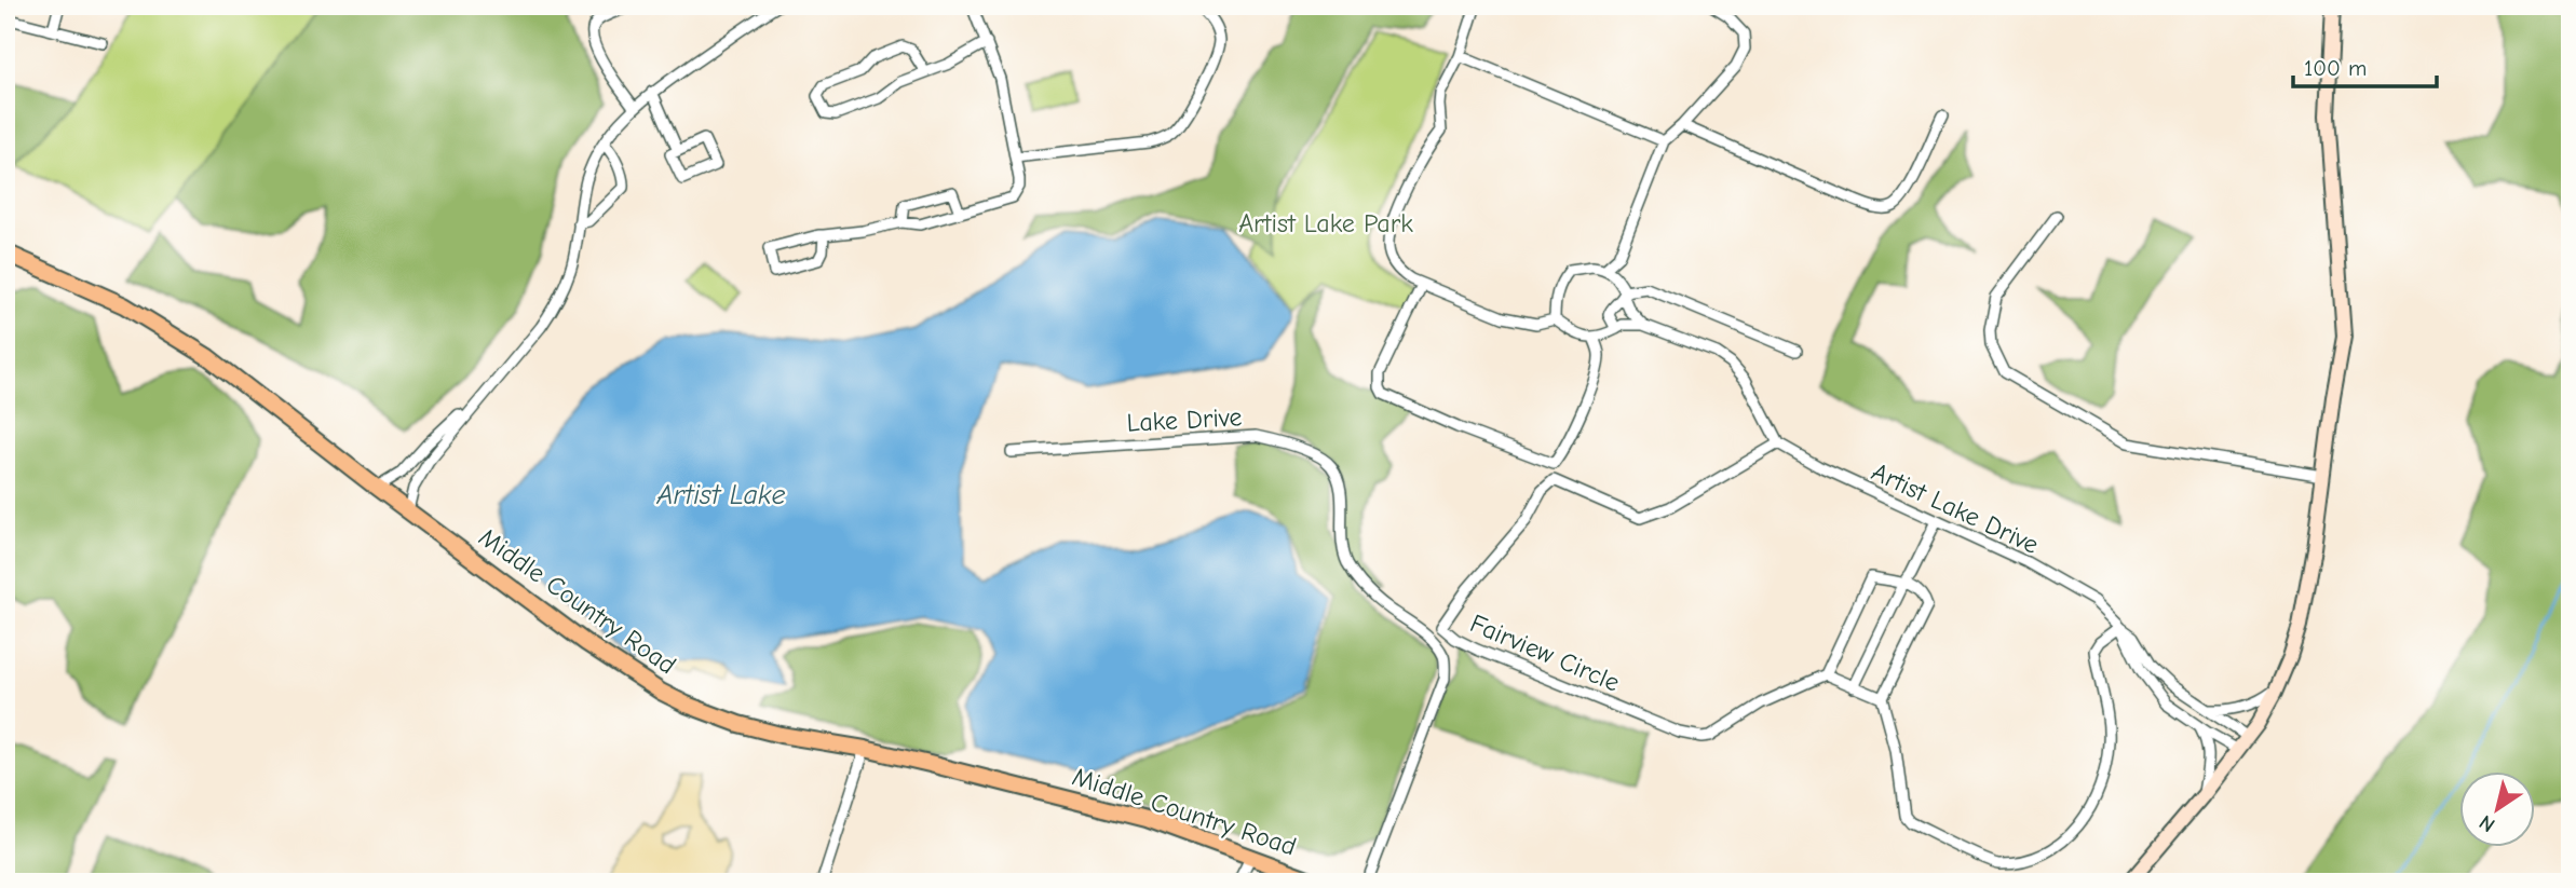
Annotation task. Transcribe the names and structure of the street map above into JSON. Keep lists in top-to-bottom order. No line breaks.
{"streets":{"main road":["Middle Country Road"],"street":["Lake Drive","Artist Lake Drive","Fairview Circle"]},"crossings":[["Artist Lake Drive","Fairview Circle"]],"water":["Artist Lake"],"parks":["Artist Lake Park"],"scale_bar":"100 m","north":"bottom left"}
